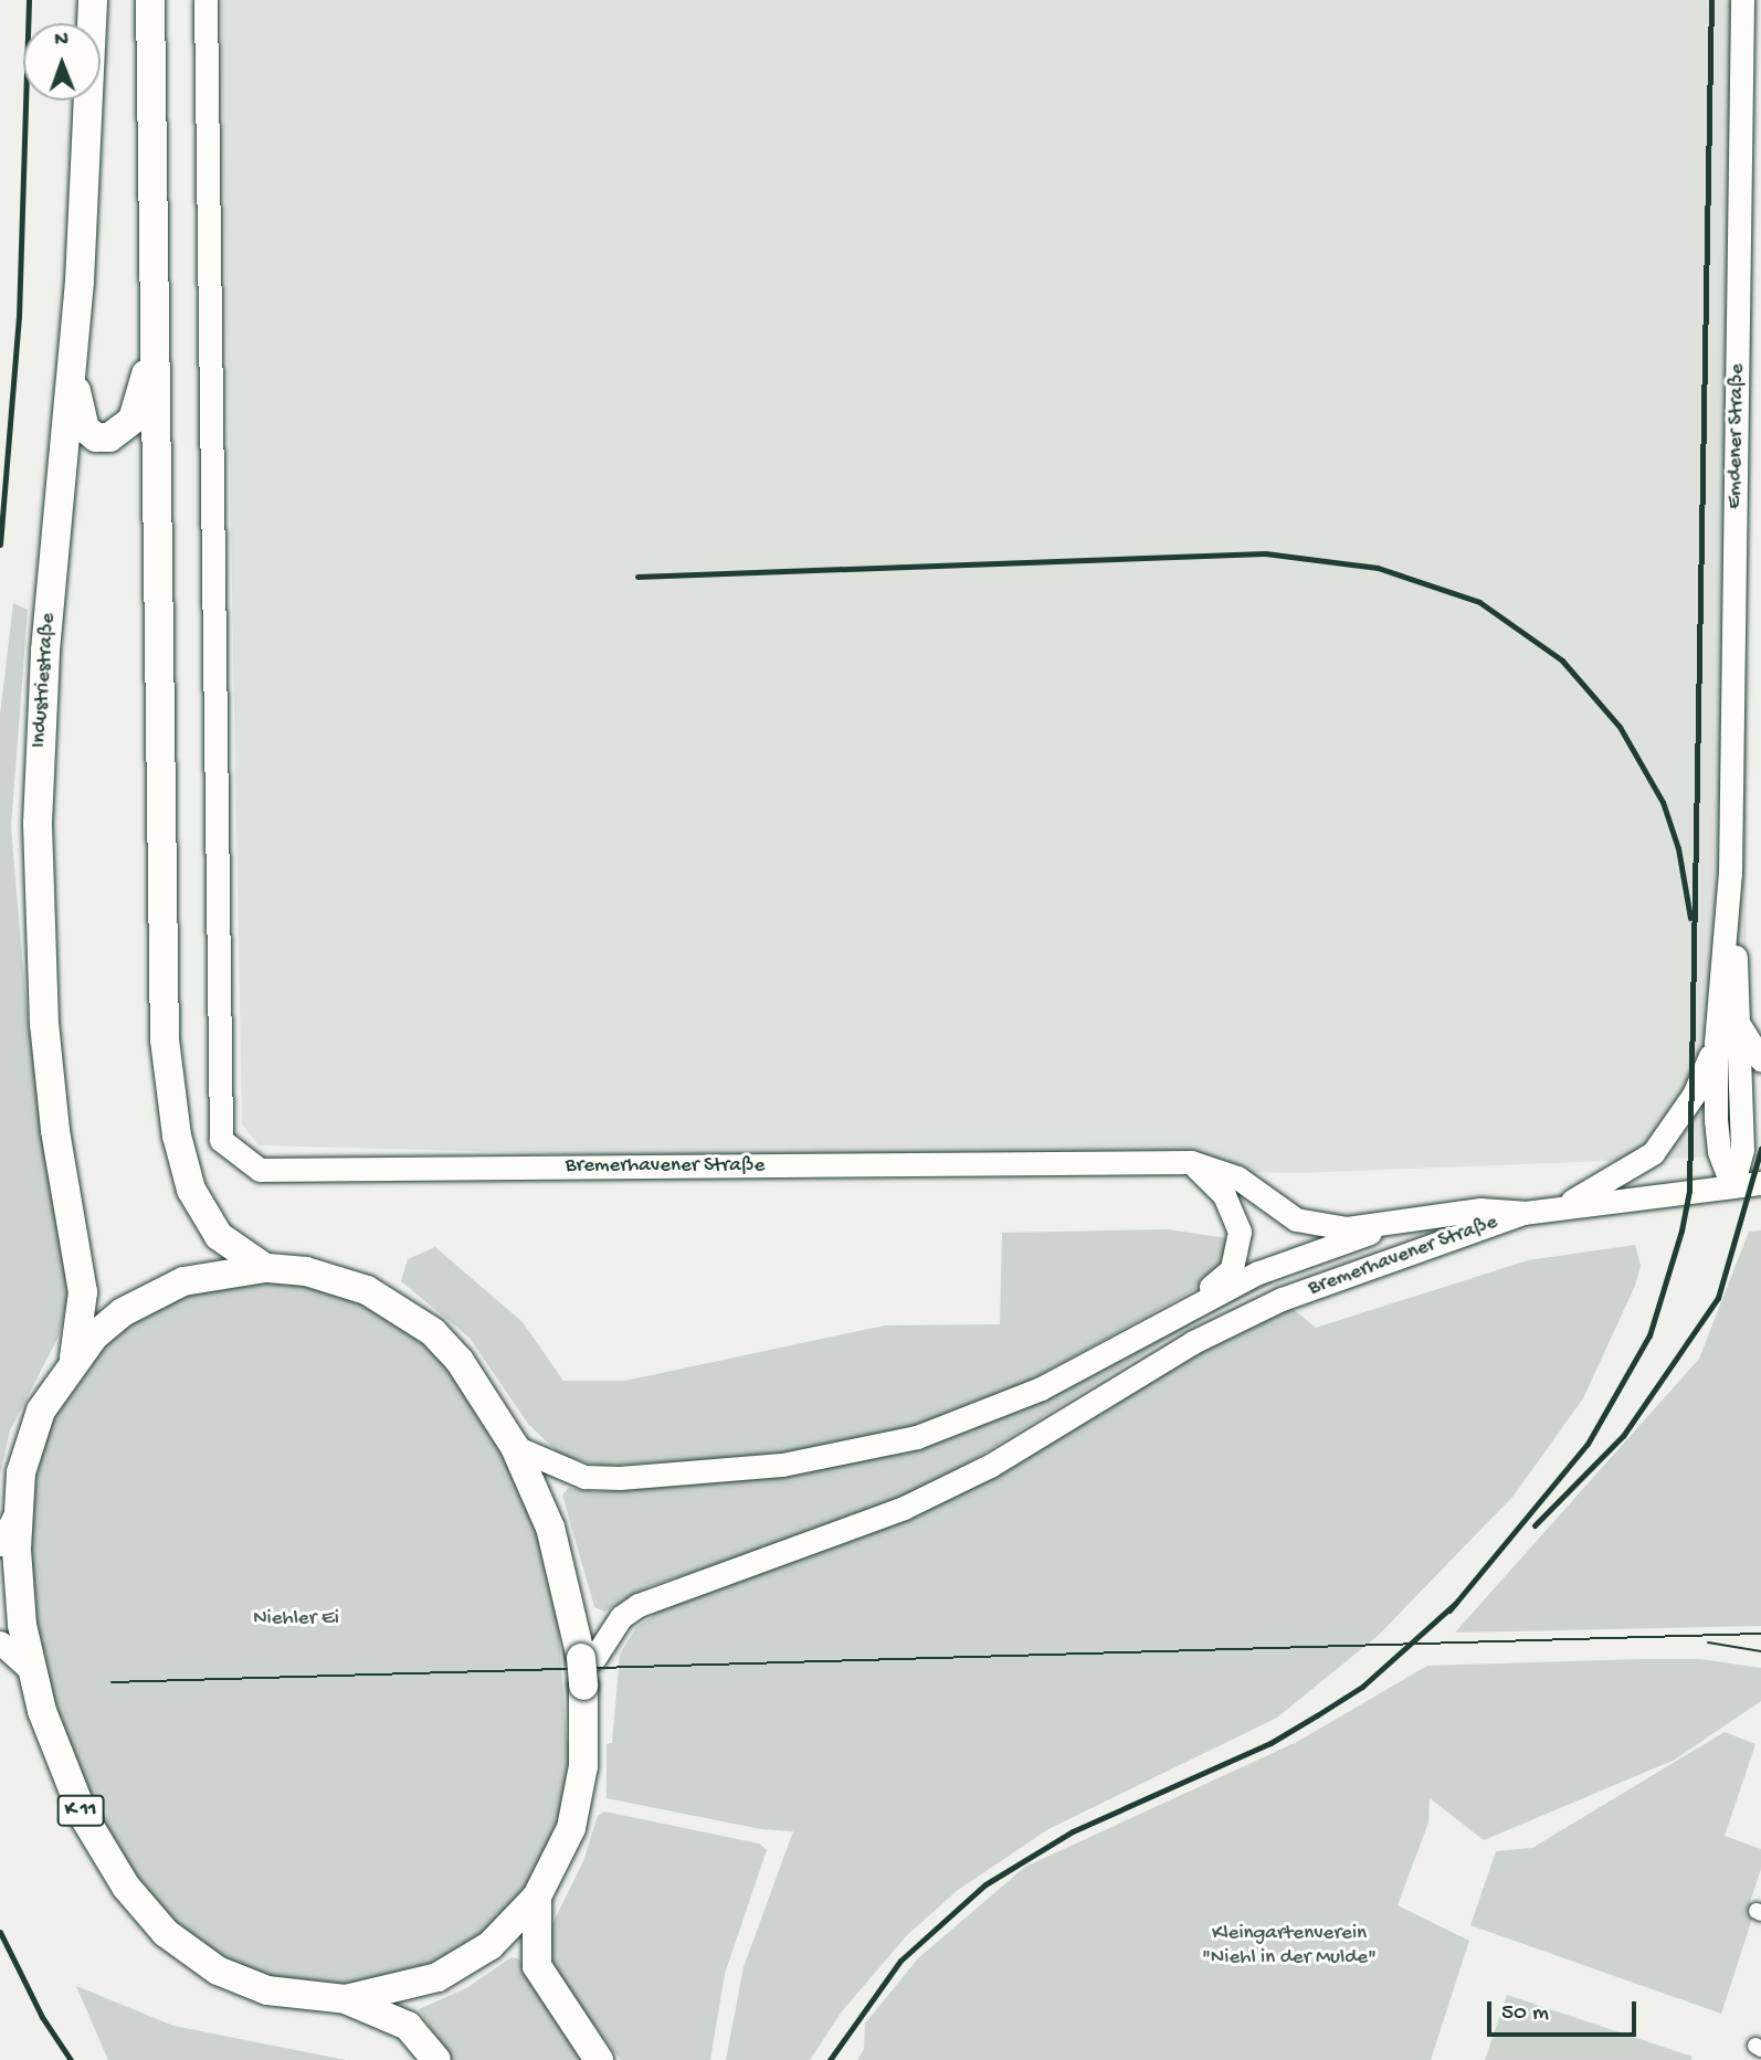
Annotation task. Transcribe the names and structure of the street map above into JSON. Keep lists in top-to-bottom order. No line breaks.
{"streets":{"highway":["Industriestraße","K 11"],"street":["Emdener Straße","Bremerhavener Straße"]},"crossings":[["Emdener Straße","Bremerhavener Straße"],["Industriestraße","K 11"],["Bremerhavener Straße","K 11"]],"parks":["Niehler Ei","Kleingartenverein \"Niehl in der Mulde\""],"scale_bar":"50 m","north":"top"}
